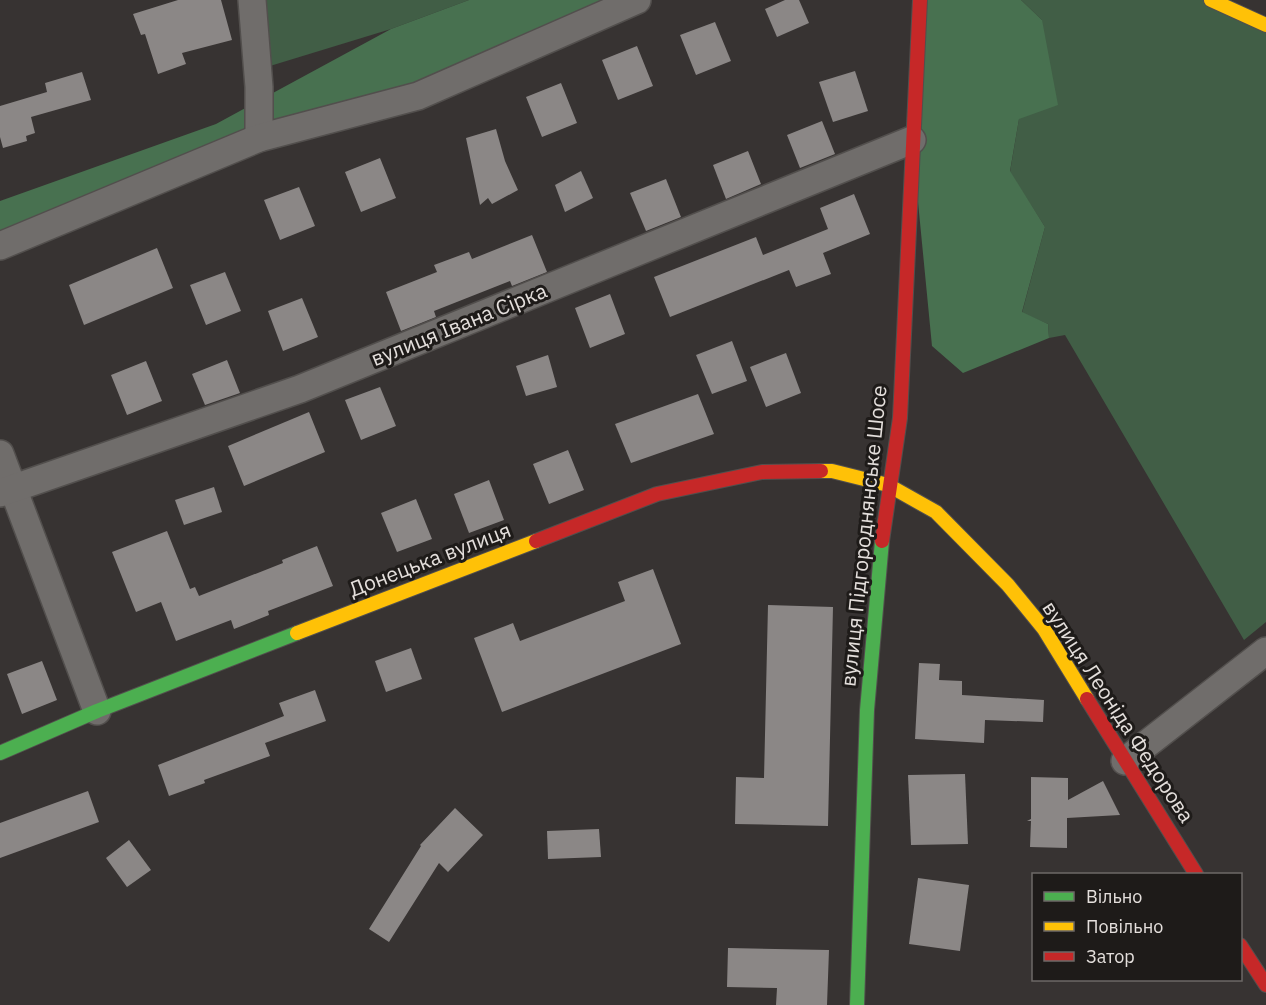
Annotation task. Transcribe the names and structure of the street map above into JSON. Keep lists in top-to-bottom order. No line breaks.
{"streets":{"street":["вулиця Івана Сірка","вулиця Підгороднянське Шосе","Донецька вулиця","вулиця Леоніда Федорова"]},"crossings":[["вулиця Івана Сірка","вулиця Підгороднянське Шосе"],["вулиця Підгороднянське Шосе","Донецька вулиця"],["вулиця Підгороднянське Шосе","вулиця Леоніда Федорова"],["Донецька вулиця","вулиця Леоніда Федорова"]],"legend":["Вільно","Повільно","Затор"]}
